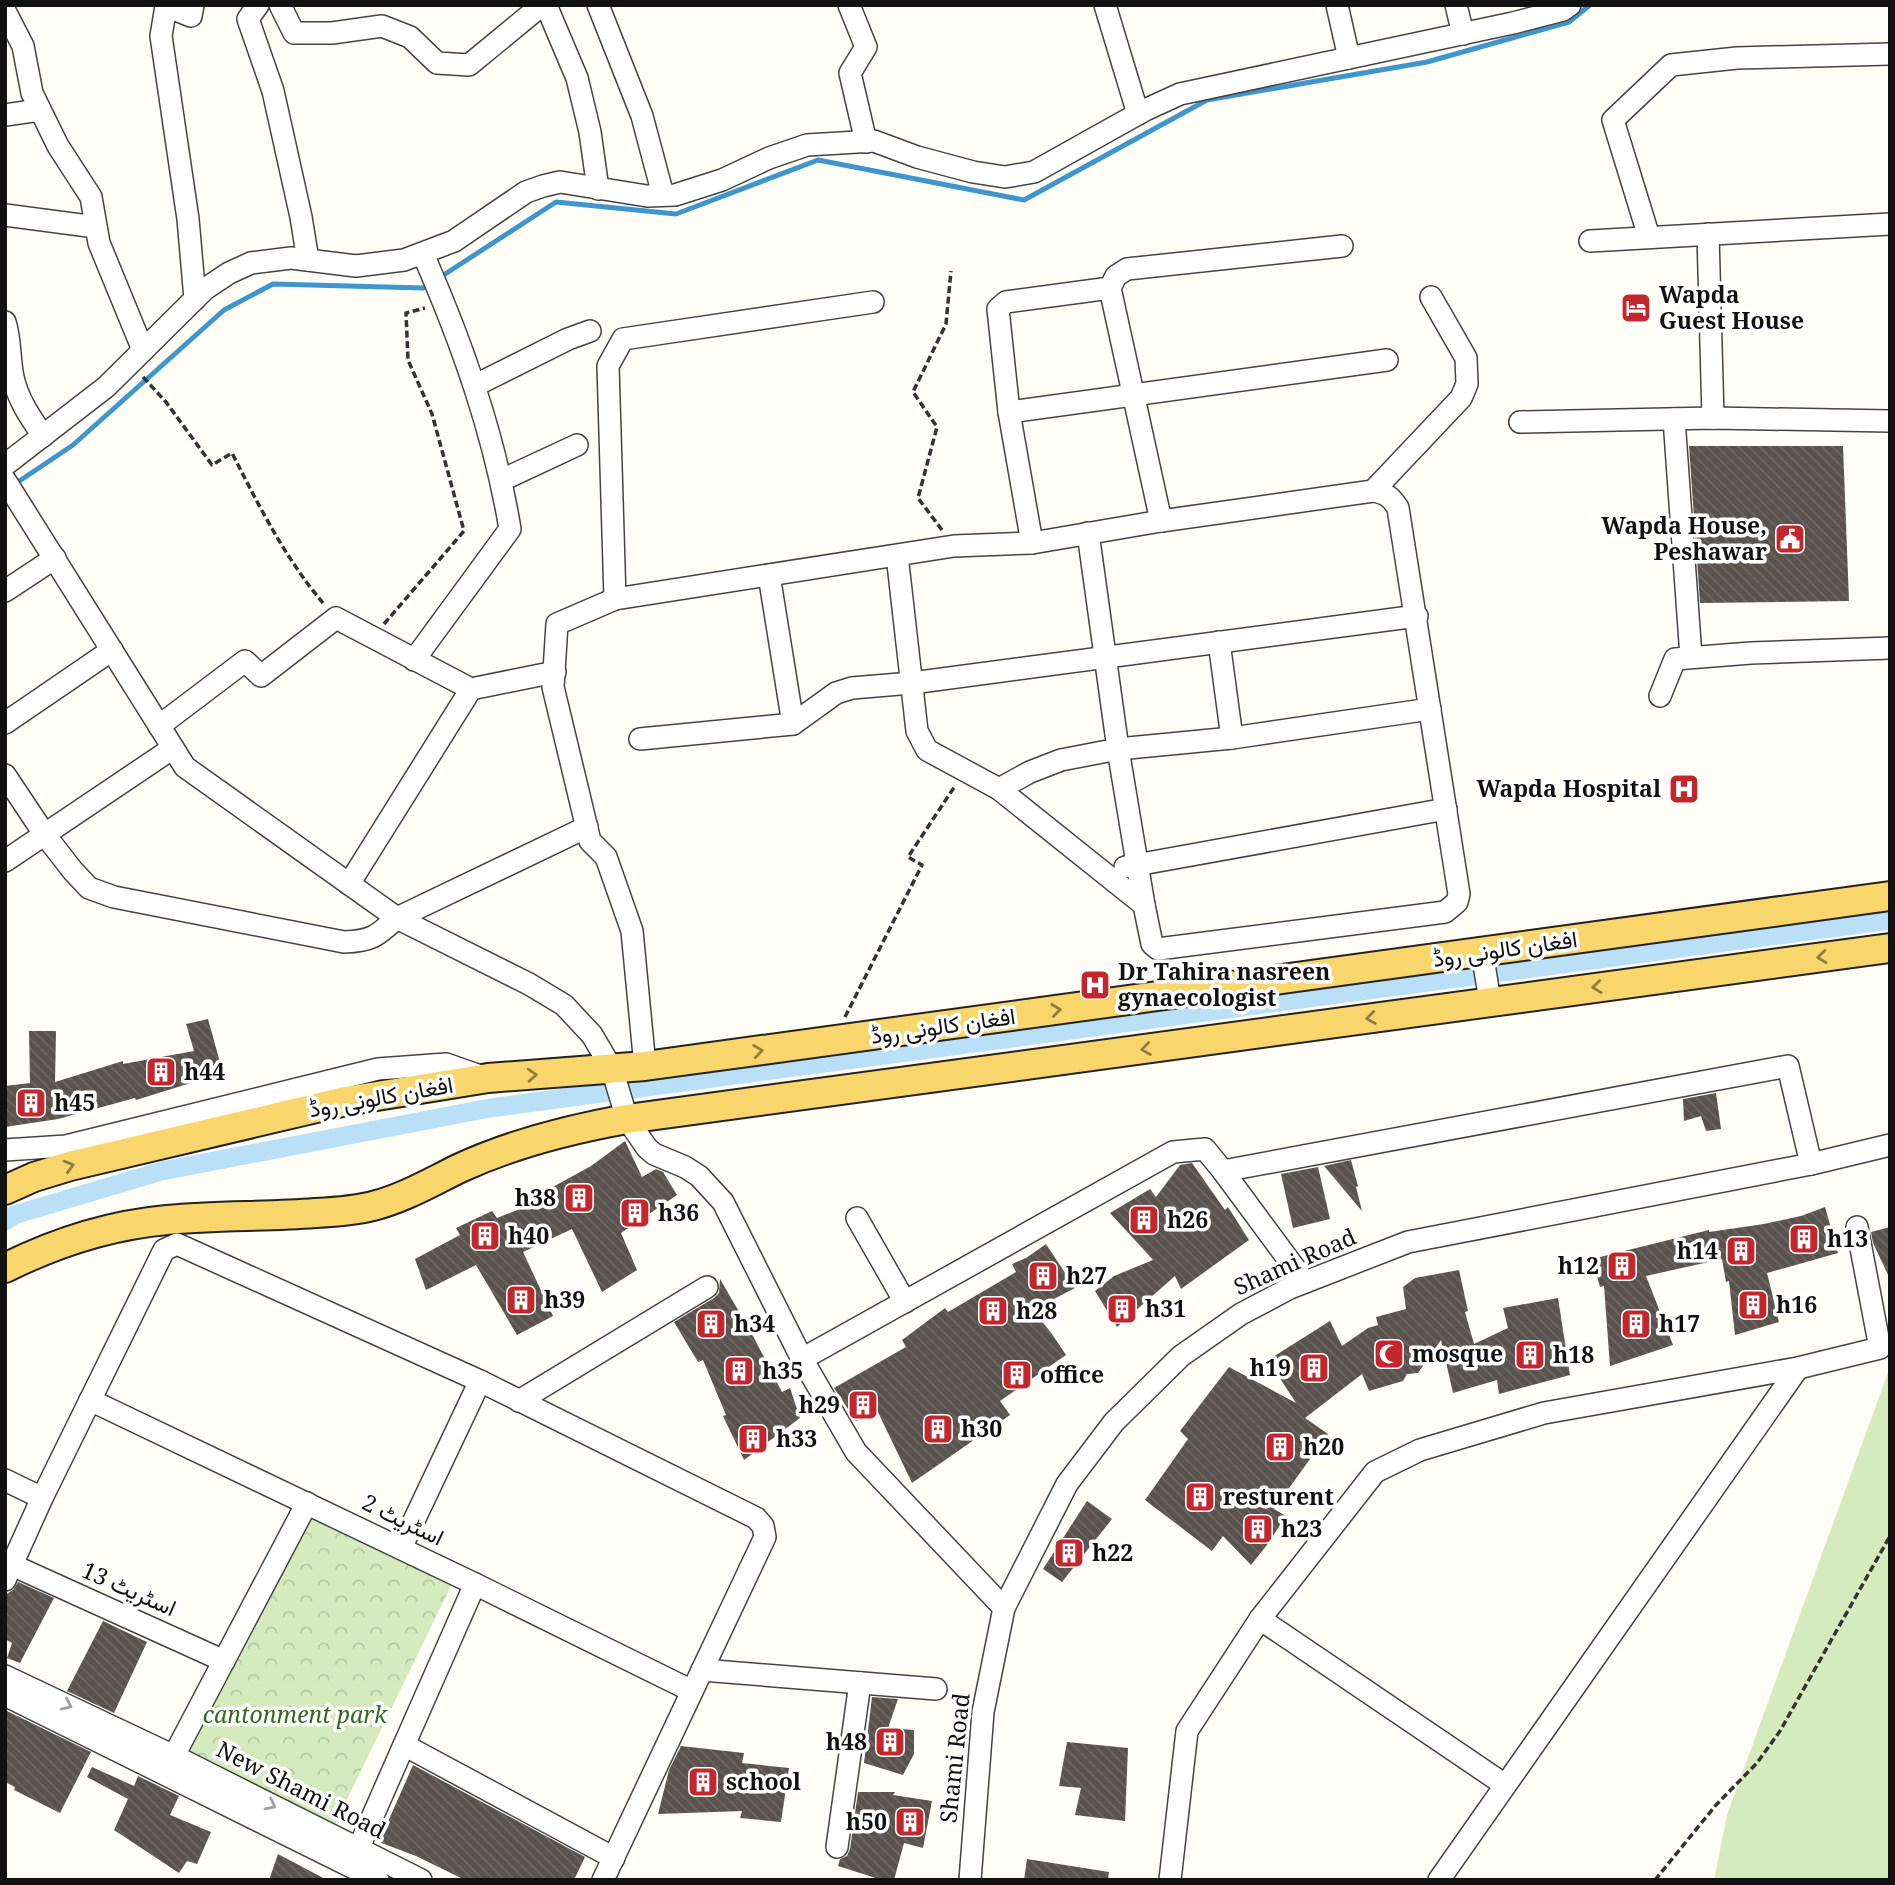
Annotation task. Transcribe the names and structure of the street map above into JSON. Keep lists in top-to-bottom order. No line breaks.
{"streets":{"main road":["افغان کالونی روڈ"],"street":["Shami Road","اسٹریٹ 2","اسٹریٹ 13","New Shami Road"]},"parks":["cantonment park"],"places":{"hotel":["Wapda Guest House"],"public building":["Wapda House, Peshawar"],"hospital":["Wapda Hospital","Dr Tahira nasreen gynaecologist"],"building":["h44","h45","h38","h36","h26","h40","h13","h14","h12","h27","h39","h16","h31","h28","h34","h17","h18","h19","h35","office","h29","h30","h33","h20","resturent","h23","h22","h48","school","h50"],"mosque":["mosque"]}}
